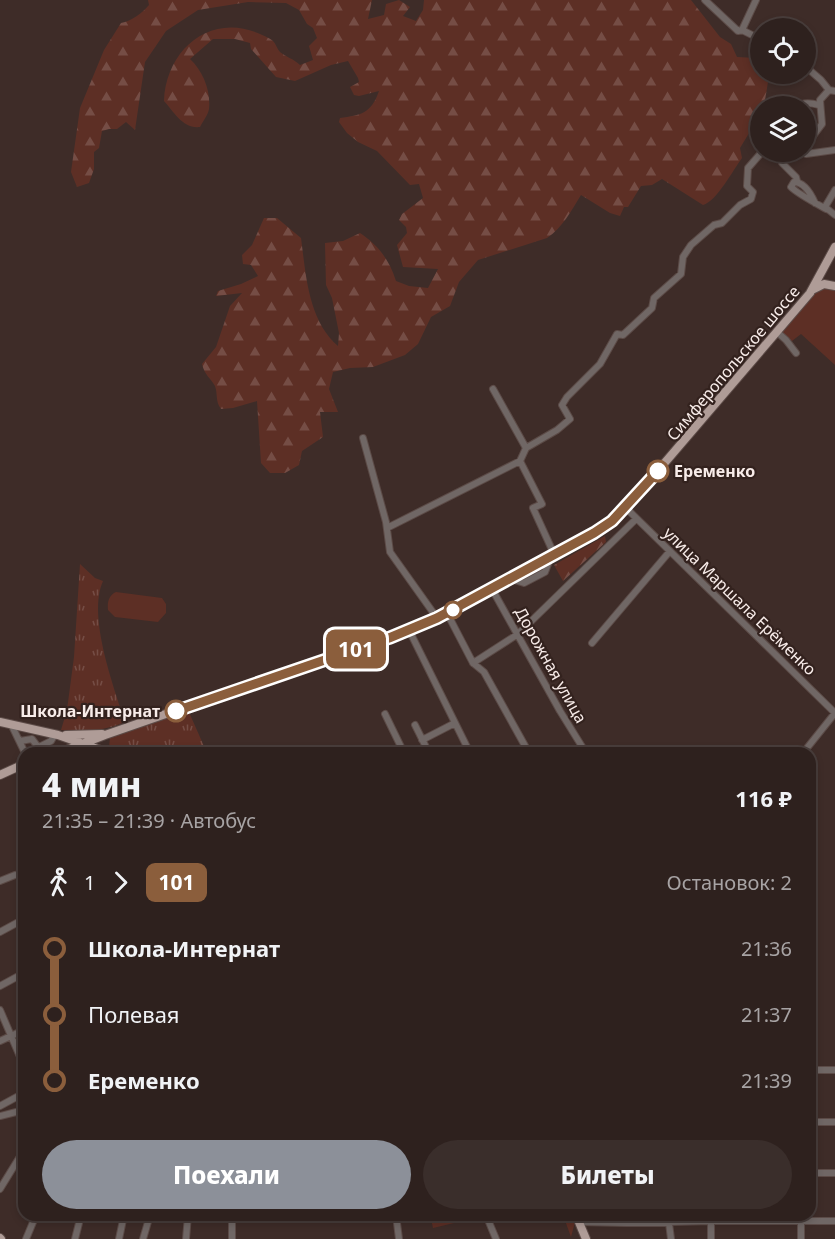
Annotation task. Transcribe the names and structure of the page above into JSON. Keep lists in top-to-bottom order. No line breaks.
{"streets":{"main road":["Симферопольское шоссе"],"street":["улица Маршала Ерёменко","Дорожная улица"]},"crossings":[["Симферопольское шоссе","улица Маршала Ерёменко"],["Симферопольское шоссе","Дорожная улица"]],"places":["Еременко","Школа-Интернат"],"lines":["bus line 101"],"page":{"on_map":"101","heading":["4 мин","21:35 – 21:39 · Автобус","116 ₽"],"legs":["1","101","Остановок: 2"],"list":[{"name":"Школа-Интернат","value":"21:36"},{"name":"Полевая","value":"21:37"},{"name":"Еременко","value":"21:39"}],"buttons":["Поехали","Билеты"]}}
